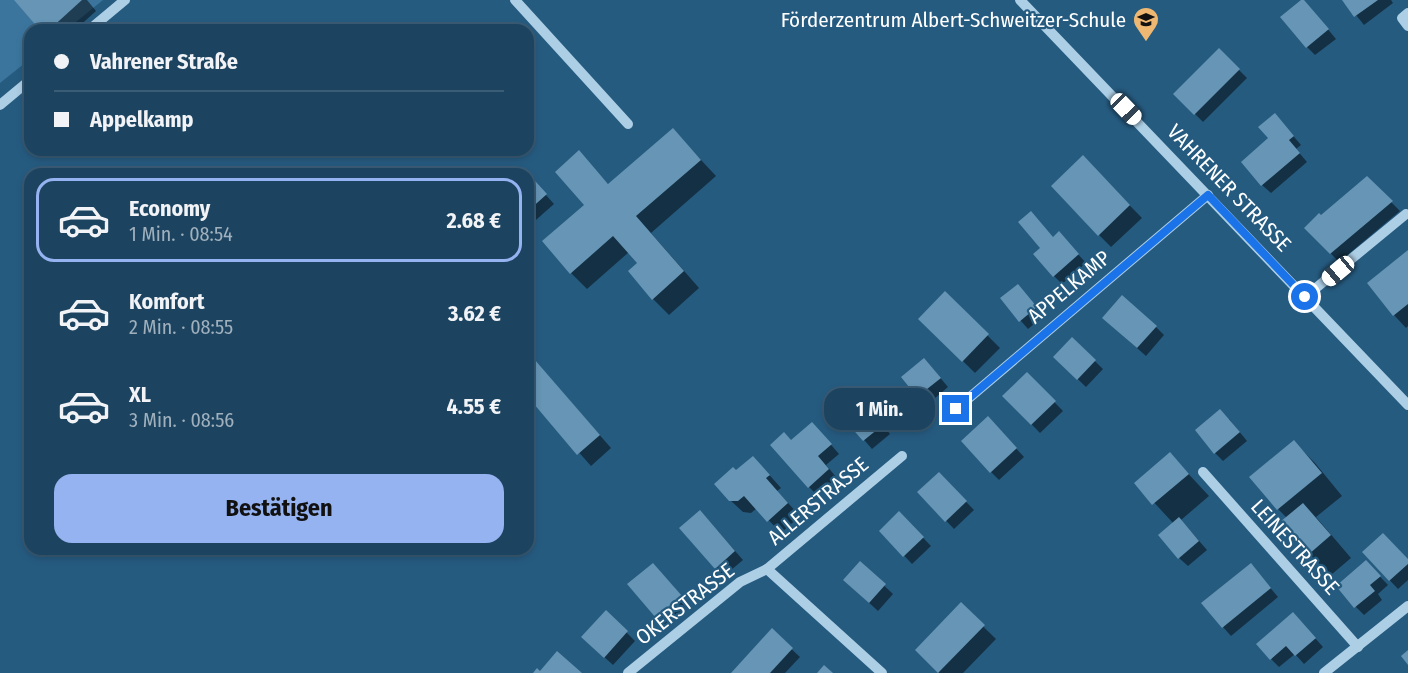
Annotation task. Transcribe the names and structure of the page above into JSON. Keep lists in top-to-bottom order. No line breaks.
{"streets":{"street":["VAHRENER STRASSE","APPELKAMP","ALLERSTRASSE","LEINESTRASSE","OKERSTRASSE"]},"crossings":[["VAHRENER STRASSE","APPELKAMP"],["ALLERSTRASSE","OKERSTRASSE"]],"places":{"school or university":["Förderzentrum Albert-Schweitzer-Schule"]},"page":{"banner":["Vahrener Straße","Appelkamp"],"list":[{"name":"Economy","note":"1 Min. · 08:54","value":"2.68 €"},{"name":"Komfort","note":"2 Min. · 08:55","value":"3.62 €"},{"name":"XL","note":"3 Min. · 08:56","value":"4.55 €"}],"bubble":"1 Min.","buttons":"Bestätigen"}}
